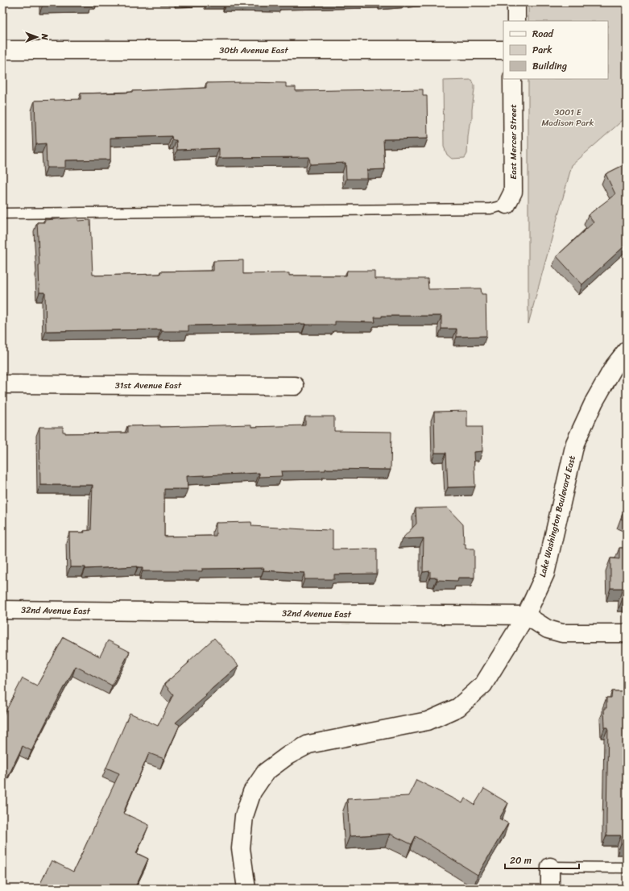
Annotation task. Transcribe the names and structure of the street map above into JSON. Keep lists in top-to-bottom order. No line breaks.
{"streets":{"street":["30th Avenue East","East Mercer Street","31st Avenue East","Lake Washington Boulevard East","32nd Avenue East"]},"crossings":[["Lake Washington Boulevard East","32nd Avenue East"]],"parks":["3001 E Madison Park"],"legend":["Road","Park","Building"],"scale_bar":"20 m","north":"right"}
